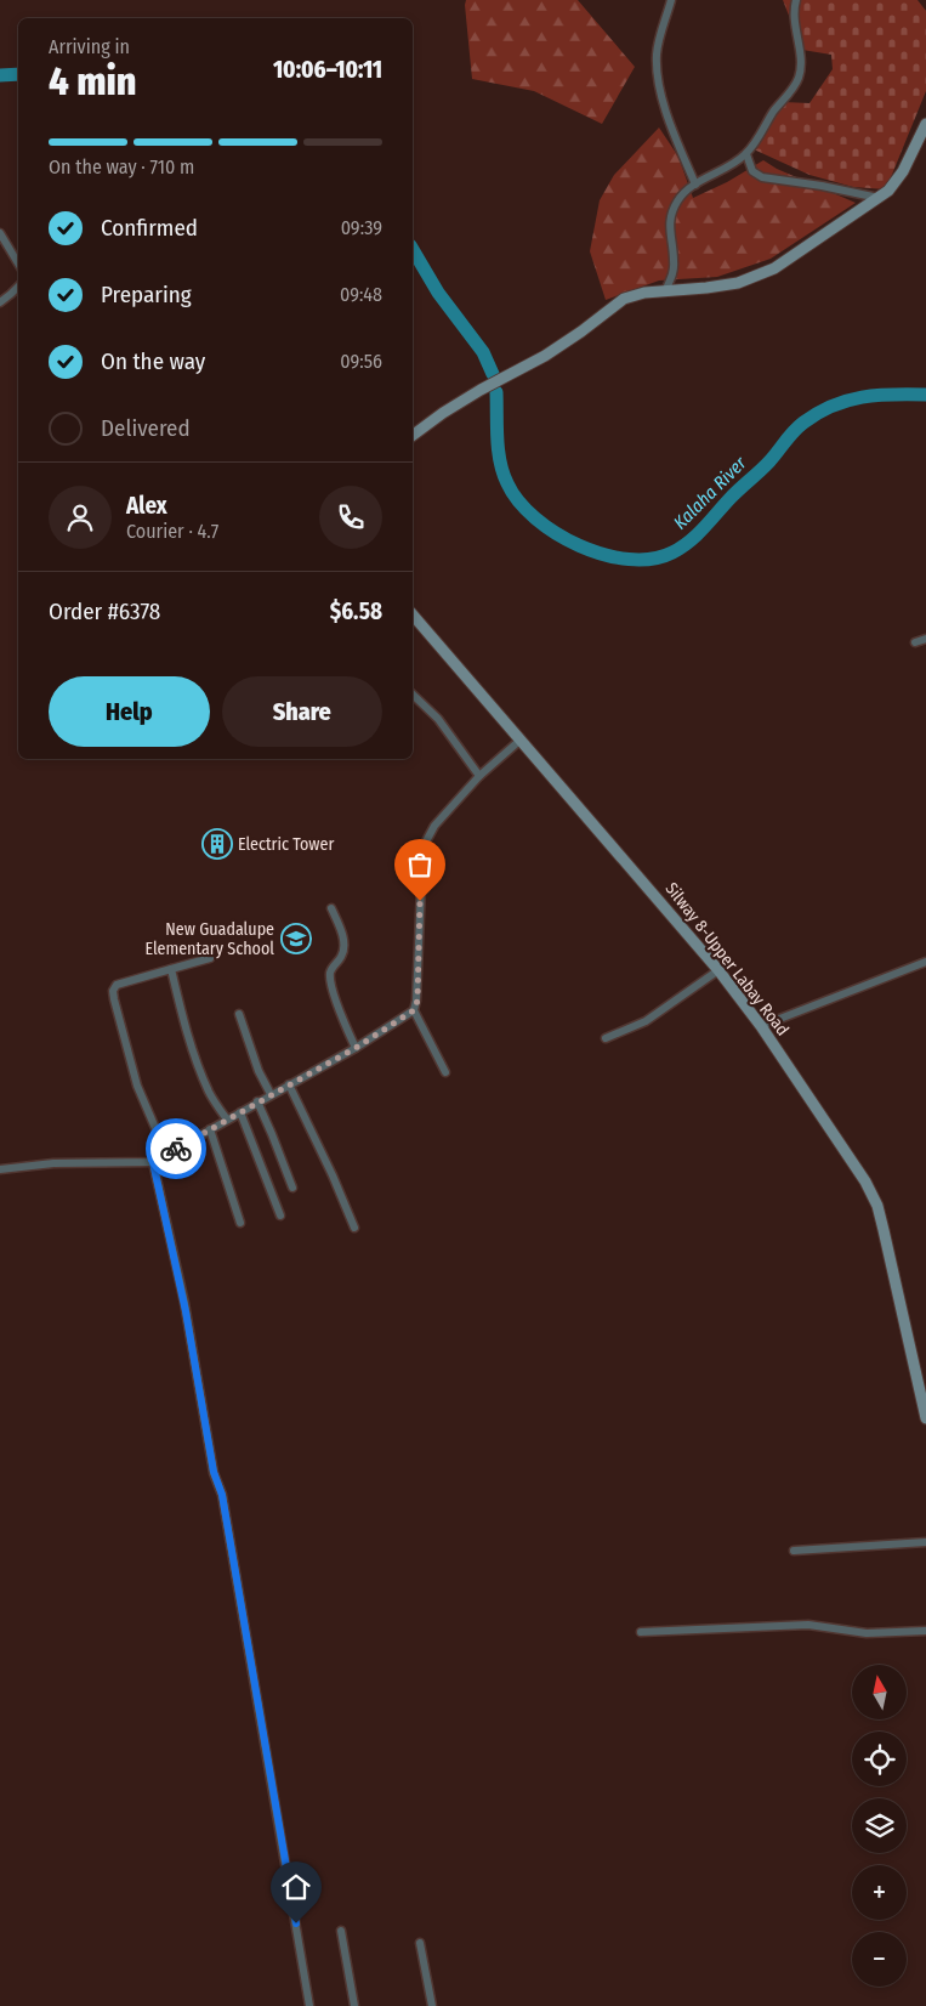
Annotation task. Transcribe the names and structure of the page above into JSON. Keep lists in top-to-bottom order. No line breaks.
{"streets":{"main road":["Silway 8-Upper Labay Road"]},"water":["Kalaha River"],"places":{"building":["Electric Tower"],"school or university":["New Guadalupe Elementary School"]},"north":"top","page":{"heading":["4 min","Arriving in","10:06–10:11"],"panel":["Alex","Courier · 4.7","Order #6378","$6.58"],"bar":"On the way · 710 m","list":[["Confirmed","09:39"],["Preparing","09:48"],["On the way","09:56"],"Delivered"],"buttons":["Help","Share"],"map_buttons":["+","−"]}}
